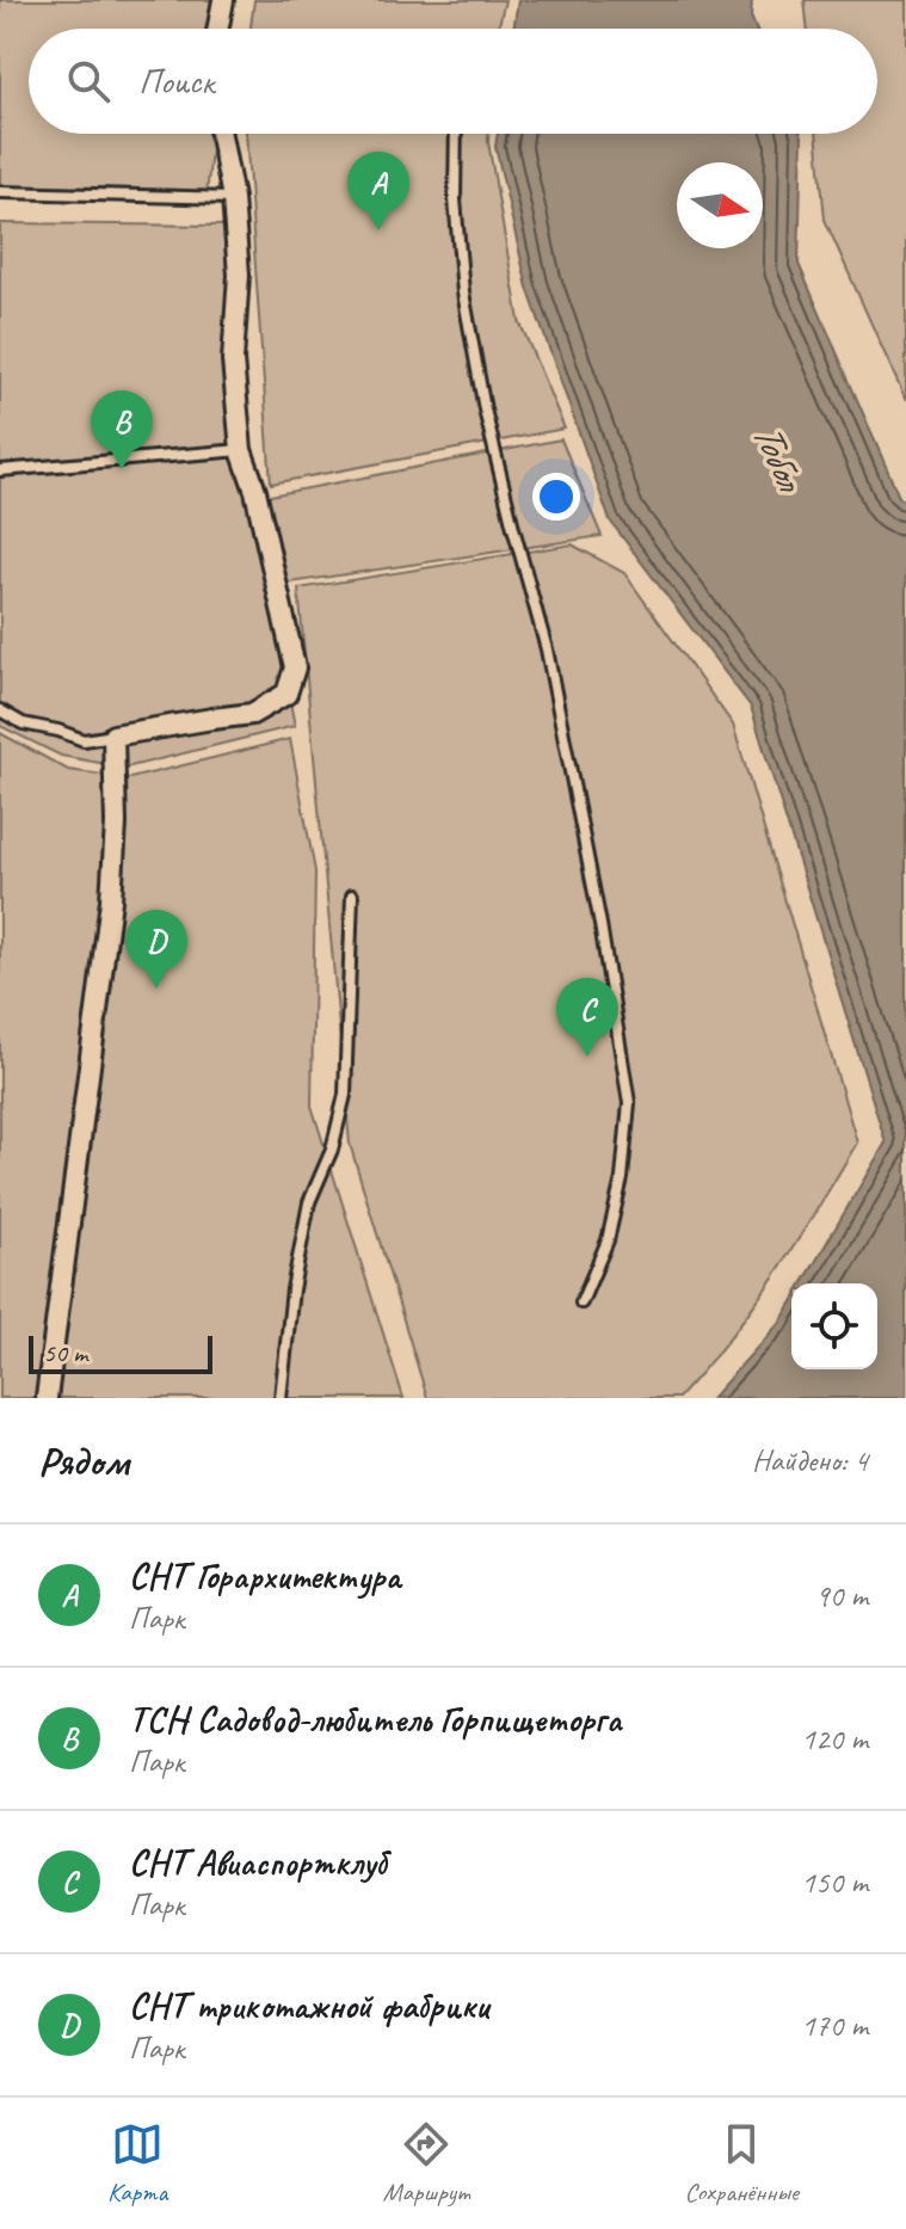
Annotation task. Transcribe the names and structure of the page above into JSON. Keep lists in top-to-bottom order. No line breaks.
{"water":["Тобол"],"scale_bar":"50 m","north":"right","page":{"search":"Поиск","pins":["A","B","D","C"],"scale":"50 m","heading":["Рядом","Найдено: 4"],"list":[{"mark":"A","name":"СНТ Горархитектура","note":"Парк","value":"90 m"},{"mark":"B","name":"ТСН Садовод-любитель Горпищеторга","note":"Парк","value":"120 m"},{"mark":"C","name":"СНТ Авиаспортклуб","note":"Парк","value":"150 m"},{"mark":"D","name":"СНТ трикотажной фабрики","note":"Парк","value":"170 m"}],"nav":["Карта","Маршрут","Сохранённые"]}}
